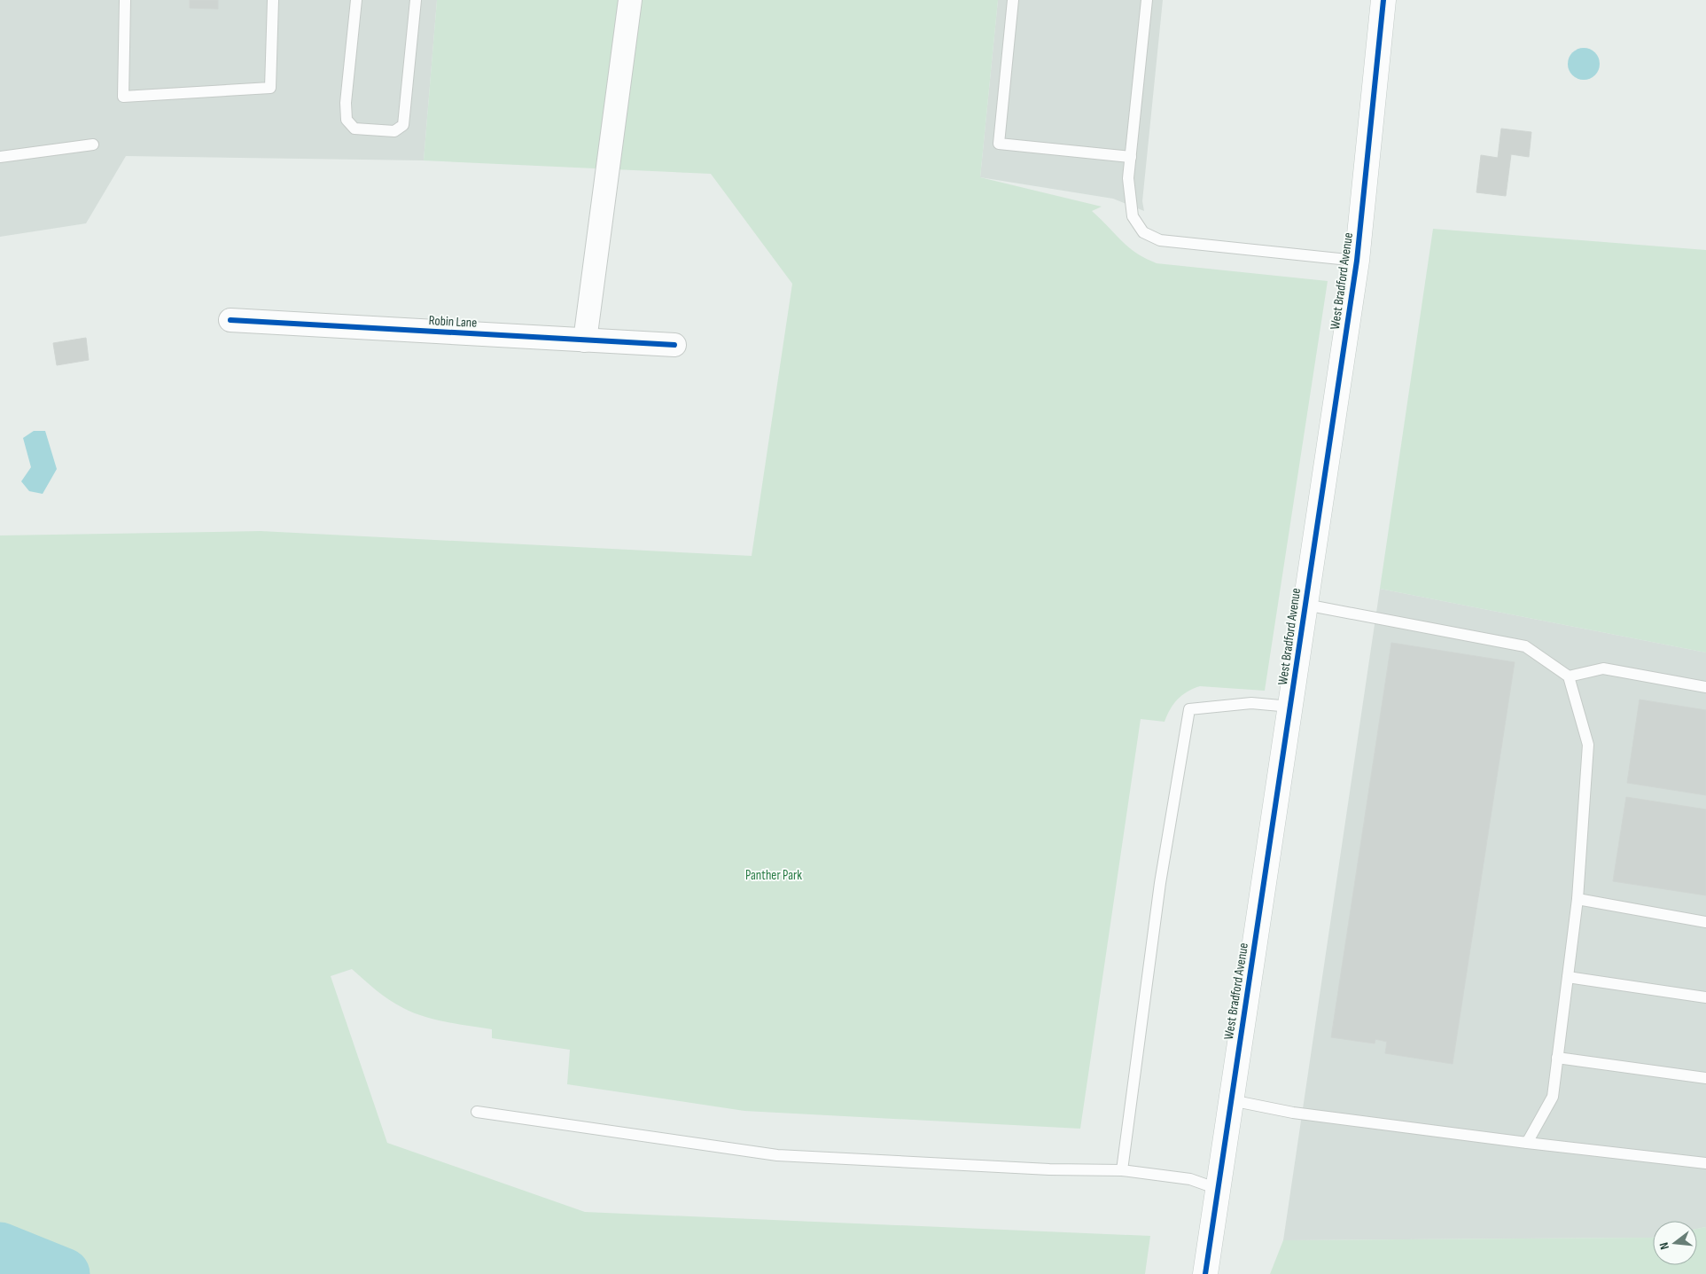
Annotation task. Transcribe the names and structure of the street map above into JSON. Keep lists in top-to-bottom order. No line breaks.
{"streets":{"street":["West Bradford Avenue","Robin Lane"]},"parks":["Panther Park"],"north":"left"}
